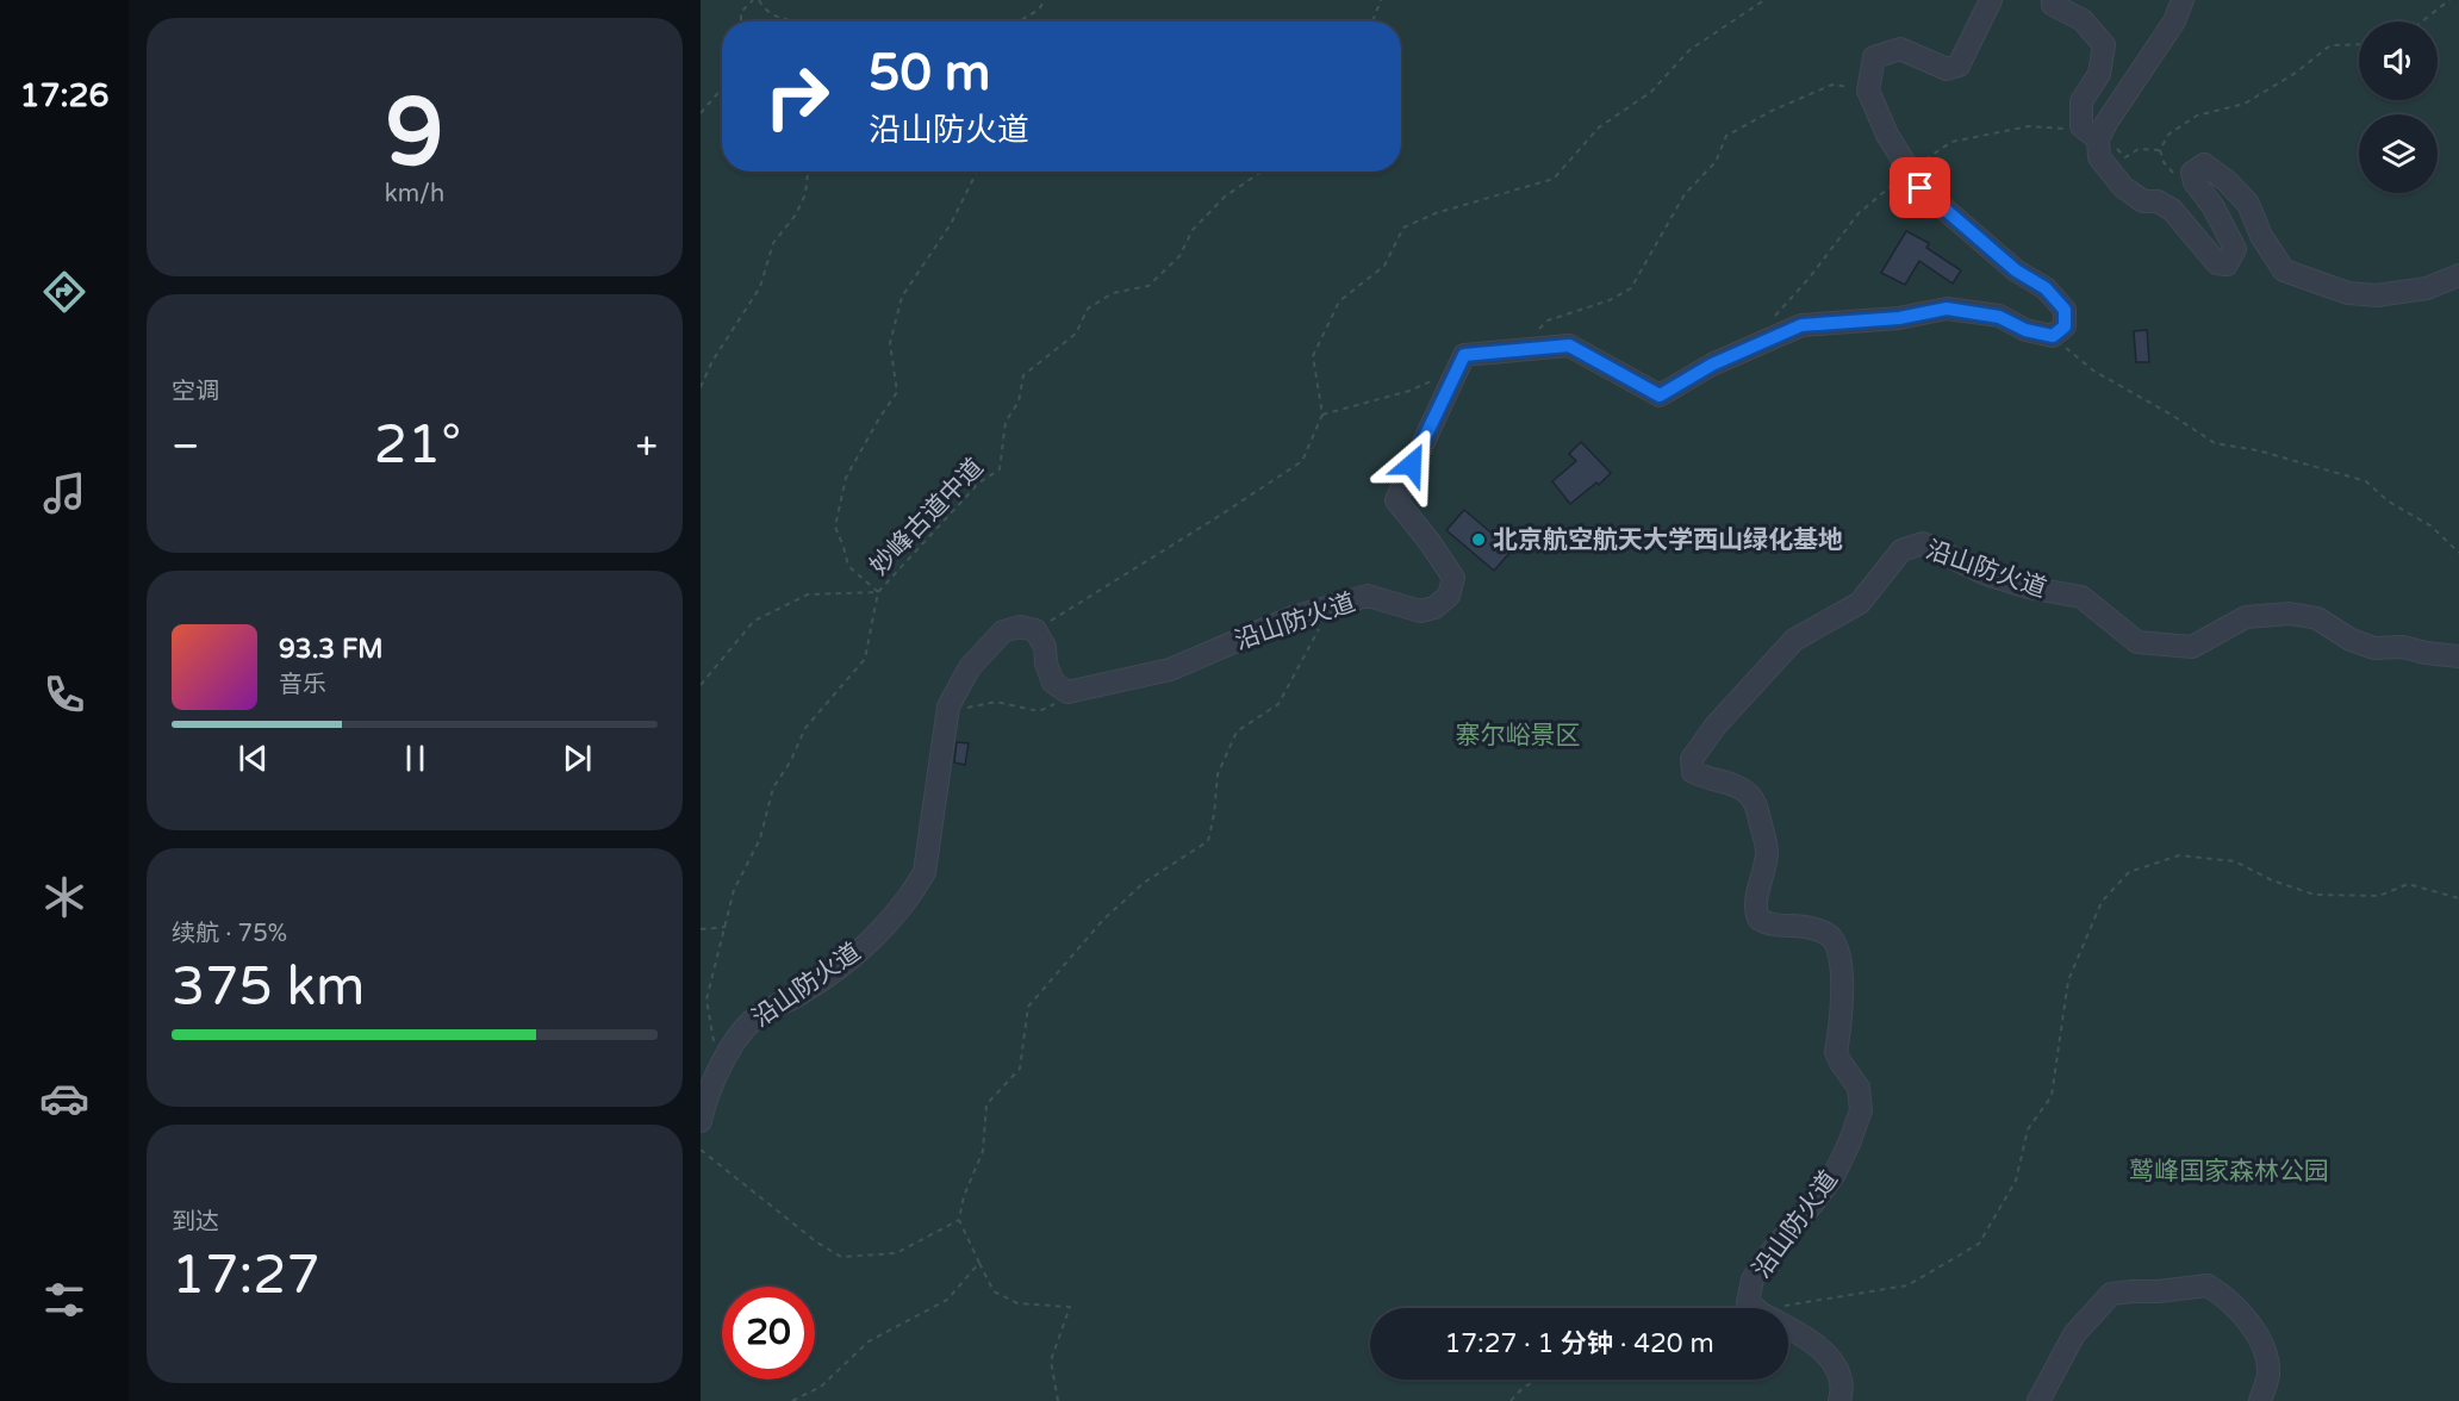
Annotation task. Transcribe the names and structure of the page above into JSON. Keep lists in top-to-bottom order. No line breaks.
{"streets":{"lane":["沿山防火道"],"path":["妙峰古道中道"]},"parks":["寨尔峪景区","鹫峰国家森林公园"],"places":["北京航空航天大学西山绿化基地"],"page":{"tabs":"17:26","tile":[["9","km/h"],"空调",["续航 · 75%","375 km"],["到达","17:27"]],"turn":["50 m","沿山防火道"],"heat":["−","21°","+"],"song":["93.3 FM","音乐"],"limit":"20","trip":"17:27 · 1 分钟 · 420 m"}}
